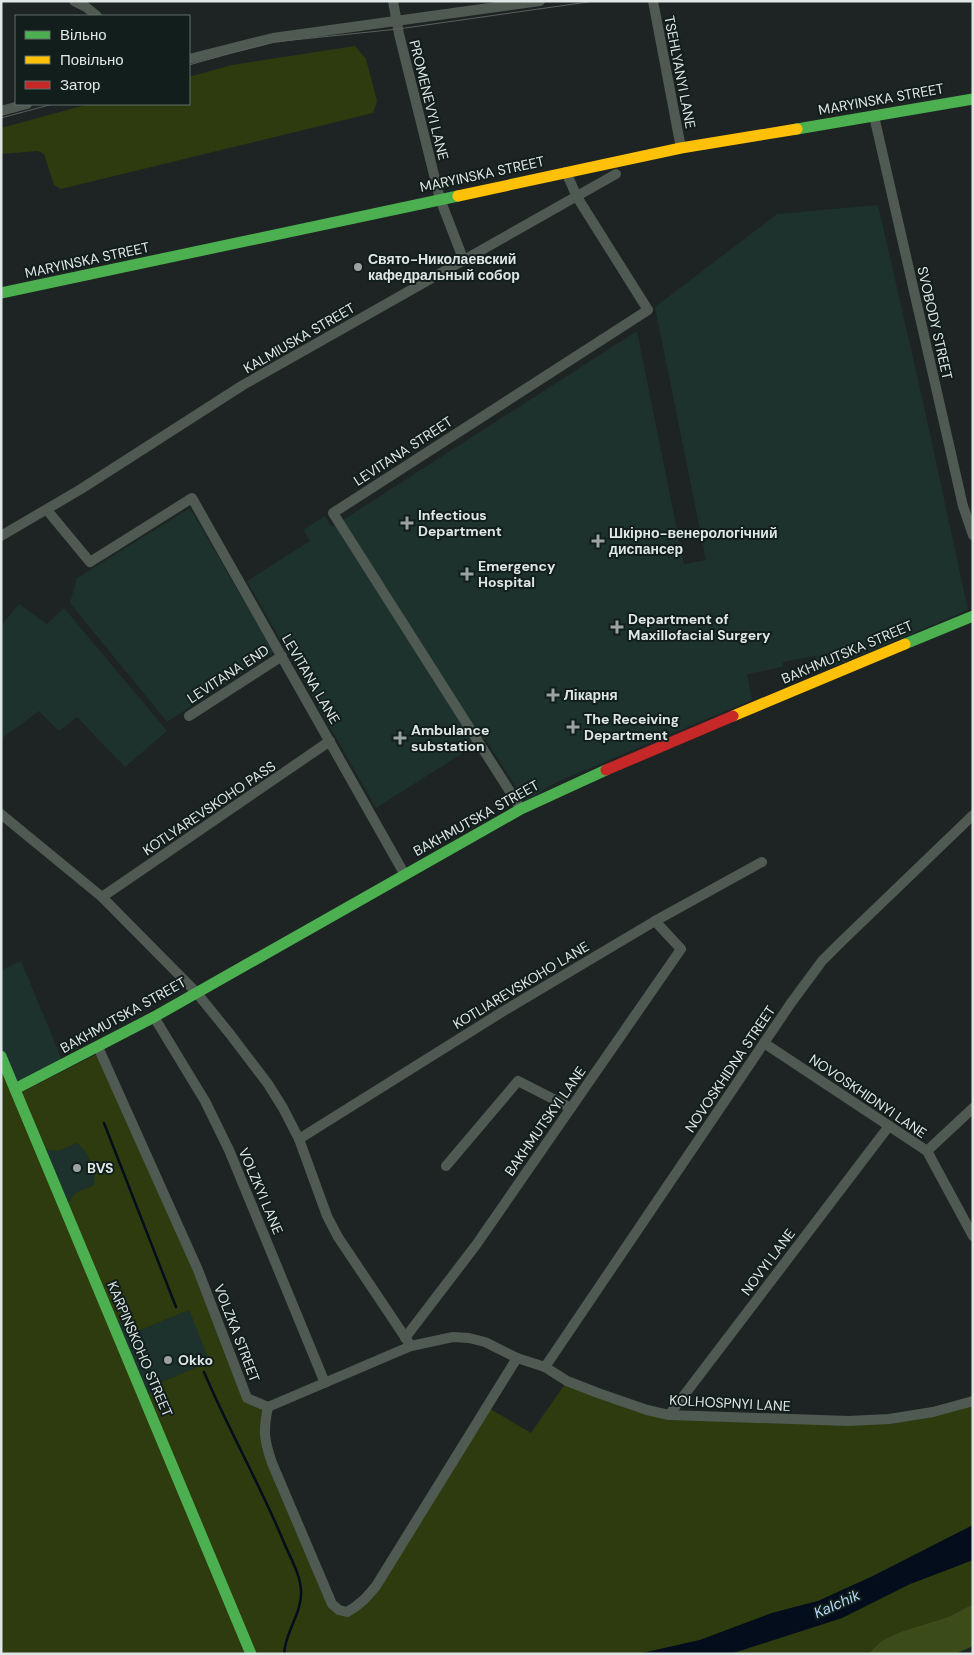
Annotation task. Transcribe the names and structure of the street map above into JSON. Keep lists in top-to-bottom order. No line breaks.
{"streets":{"street":["TSEHLYANYI LANE","MARYINSKA STREET","PROMENEVYI LANE","SVOBODY STREET","KALMIUSKA STREET","LEVITANA STREET","BAKHMUTSKA STREET","LEVITANA END","LEVITANA LANE","KOTLYAREVSKOHO PASS","KOTLIAREVSKOHO LANE","NOVOSKHIDNA STREET","NOVOSKHIDNYI LANE","BAKHMUTSKYI LANE","VOLZKYI LANE","NOVYI LANE","VOLZKA STREET","KARPINSKOHO STREET","KOLHOSPNYI LANE"]},"crossings":[["TSEHLYANYI LANE","MARYINSKA STREET"],["MARYINSKA STREET","PROMENEVYI LANE"],["MARYINSKA STREET","SVOBODY STREET"],["MARYINSKA STREET","LEVITANA STREET"],["PROMENEVYI LANE","KALMIUSKA STREET"],["KALMIUSKA STREET","LEVITANA STREET"],["KALMIUSKA STREET","LEVITANA LANE"],["LEVITANA STREET","BAKHMUTSKA STREET"],["BAKHMUTSKA STREET","LEVITANA LANE"],["BAKHMUTSKA STREET","VOLZKYI LANE"],["BAKHMUTSKA STREET","VOLZKA STREET"],["BAKHMUTSKA STREET","KARPINSKOHO STREET"],["LEVITANA END","LEVITANA LANE"],["LEVITANA LANE","KOTLYAREVSKOHO PASS"],["KOTLIAREVSKOHO LANE","BAKHMUTSKYI LANE"],["NOVOSKHIDNA STREET","NOVOSKHIDNYI LANE"],["NOVOSKHIDNA STREET","KOLHOSPNYI LANE"],["NOVOSKHIDNYI LANE","NOVYI LANE"],["BAKHMUTSKYI LANE","KOLHOSPNYI LANE"],["VOLZKYI LANE","KOLHOSPNYI LANE"],["NOVYI LANE","KOLHOSPNYI LANE"],["VOLZKA STREET","KOLHOSPNYI LANE"]],"water":["Kalchik"],"places":{"other":["Свято-Николаевский кафедральный собор","BVS","Okko"],"health":["Infectious Department","Шкірно-венерологічний диспансер","Emergency Hospital","Department of Maxillofacial Surgery","Лікарня","The Receiving Department","Ambulance substation"]},"legend":["Вільно","Повільно","Затор"]}
